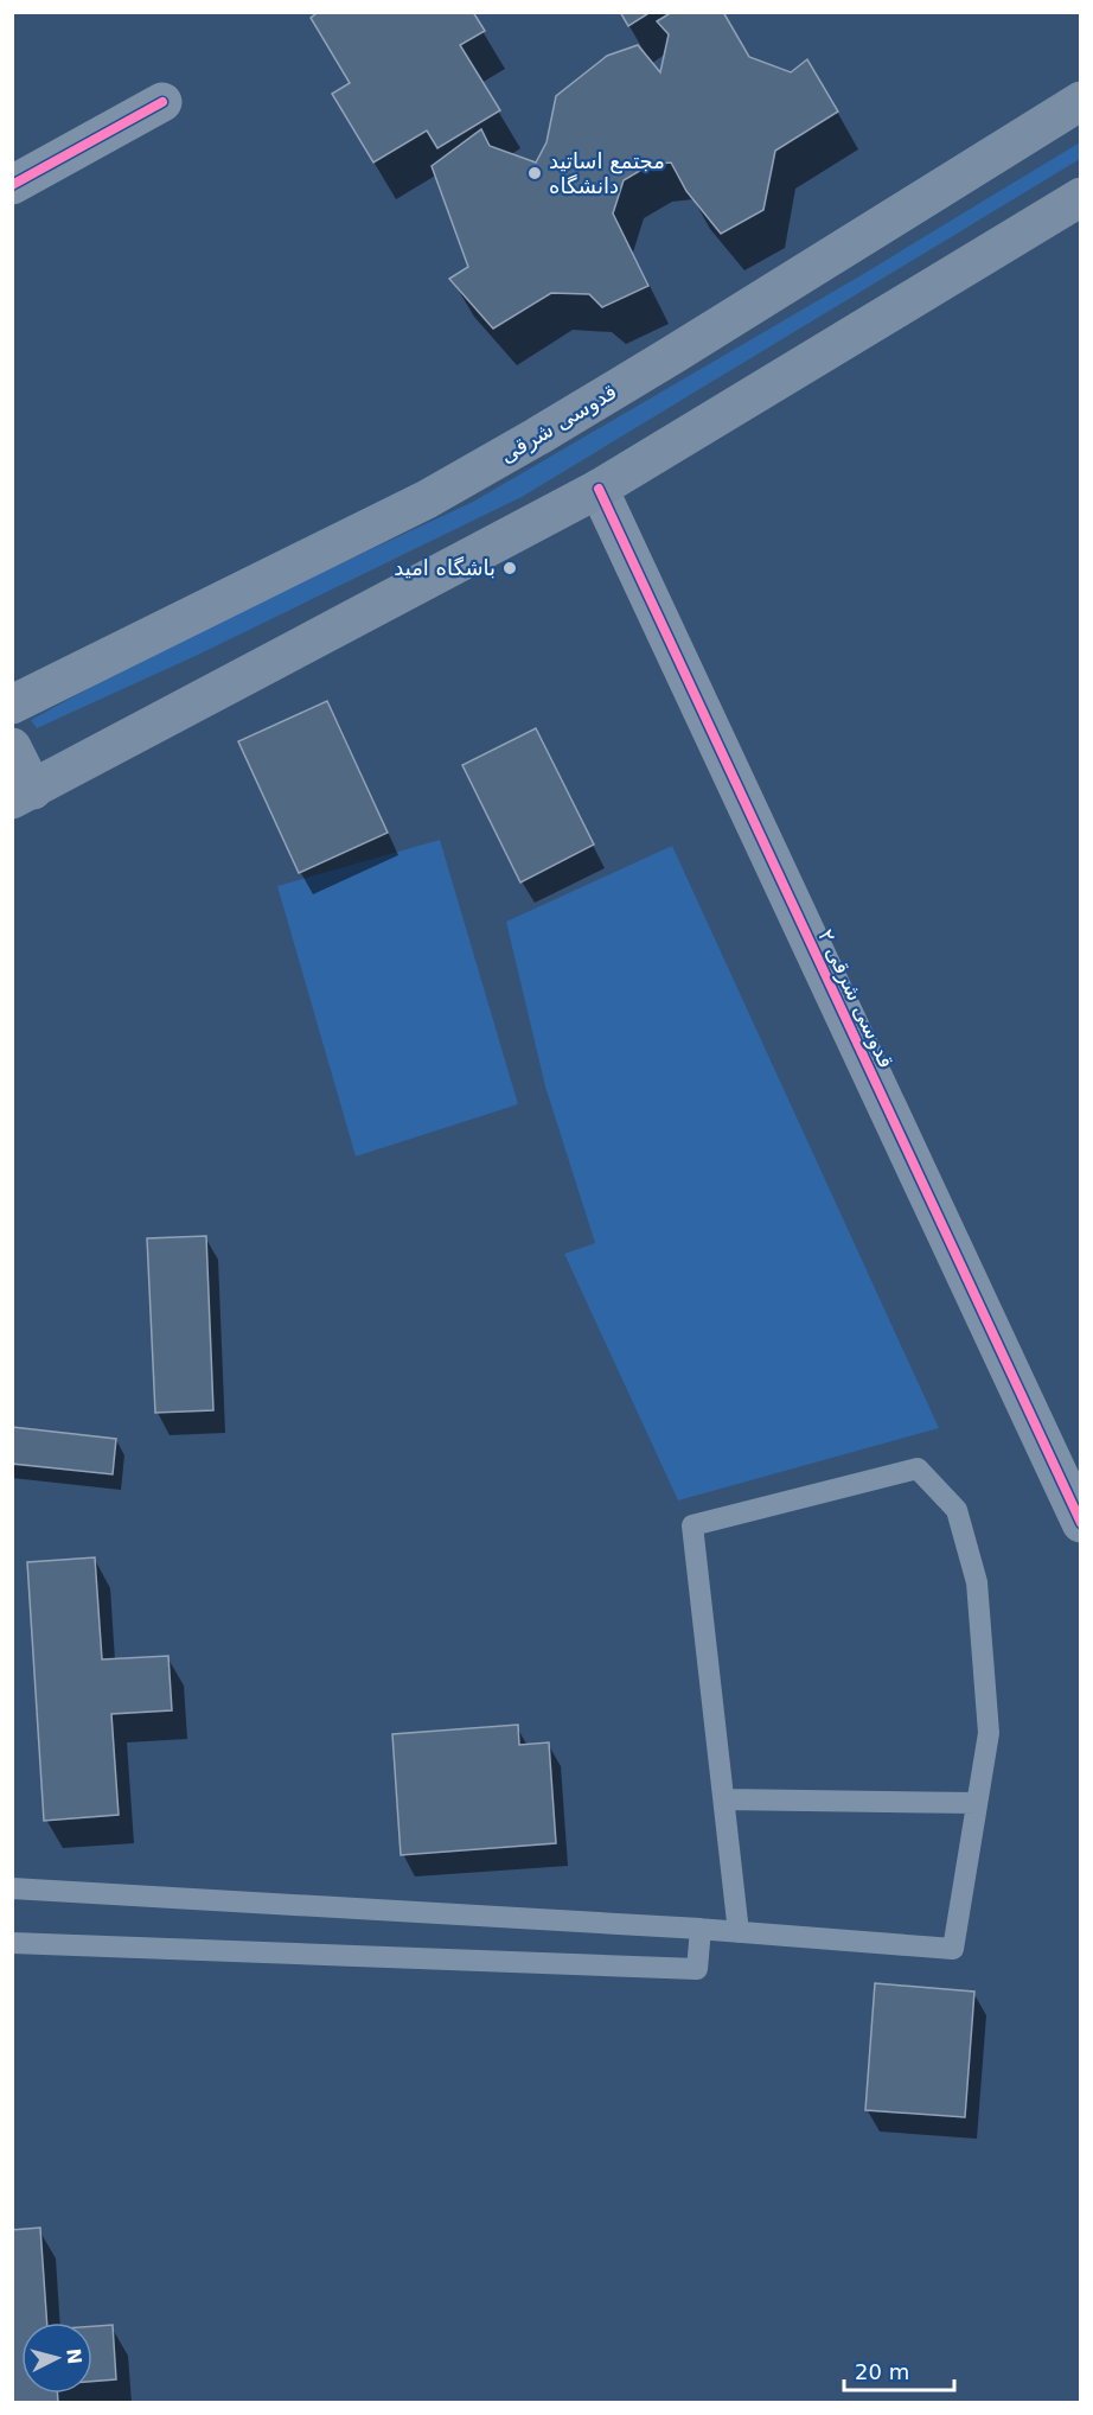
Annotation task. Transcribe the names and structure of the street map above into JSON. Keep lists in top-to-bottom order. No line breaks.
{"streets":{"main road":["قدوسی شرقی"],"street":["قدوسی شرقی ۲"]},"places":["مجتمع اساتید دانشگاه","باشگاه امید"],"scale_bar":"20 m","north":"right"}
